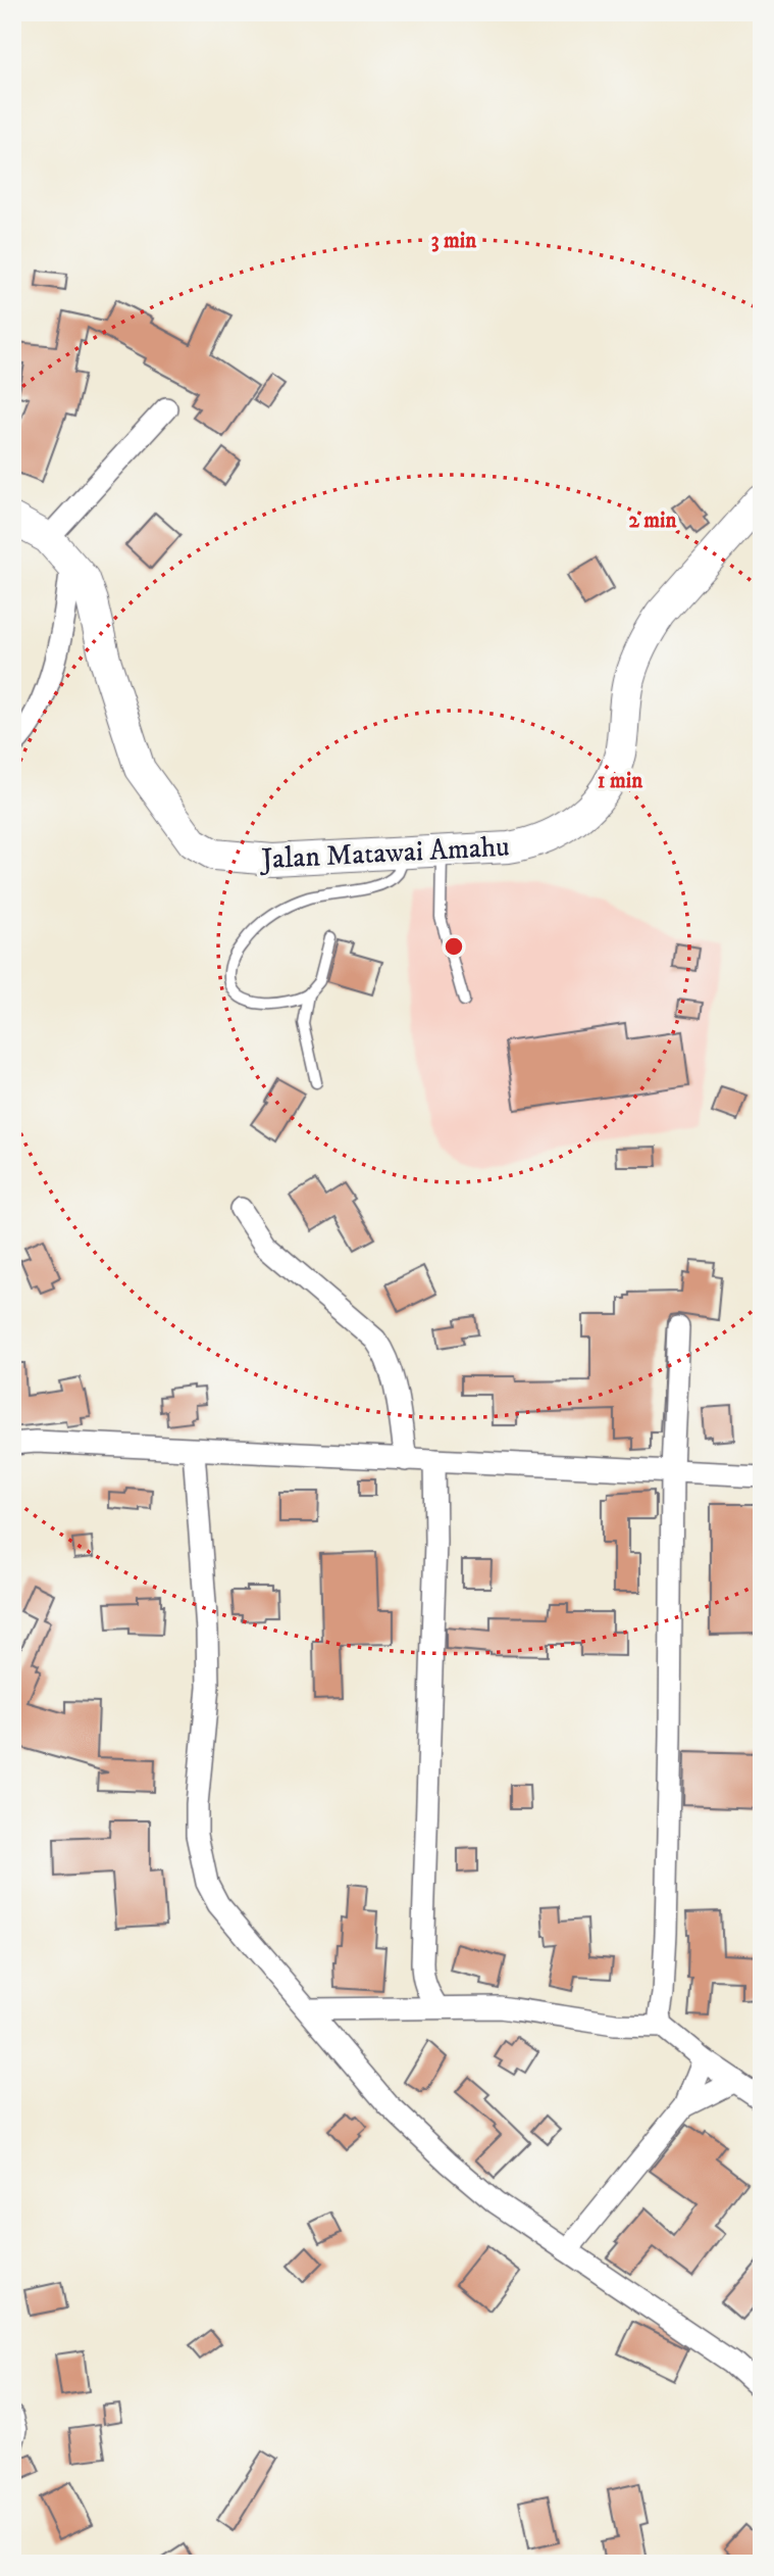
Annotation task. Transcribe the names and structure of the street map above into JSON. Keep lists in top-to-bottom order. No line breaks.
{"streets":{"main road":["Jalan Matawai Amahu"]},"rings":["3 min","2 min","1 min"]}
